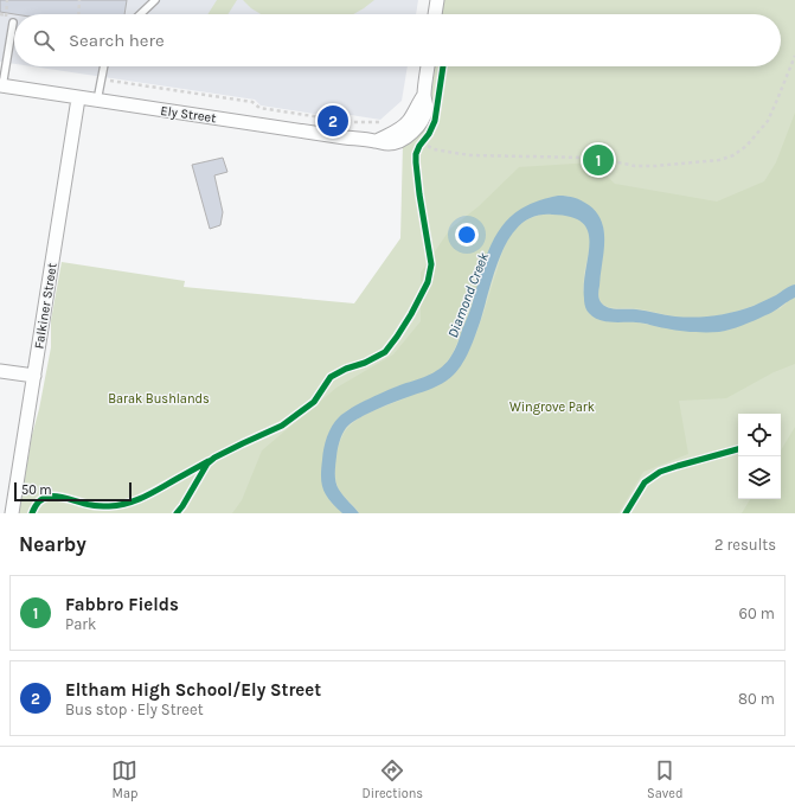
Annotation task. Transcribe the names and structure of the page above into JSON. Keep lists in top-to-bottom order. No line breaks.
{"streets":{"street":["Ely Street","Falkiner Street"]},"crossings":[["Ely Street","Falkiner Street"]],"water":["Diamond Creek"],"parks":["Barak Bushlands","Wingrove Park"],"scale_bar":"50 m","page":{"search":"Search here","pins":["2","1"],"scale":"50 m","heading":["Nearby","2 results"],"list":[{"mark":"1","name":"Fabbro Fields","note":"Park","value":"60 m"},{"mark":"2","name":"Eltham High School/Ely Street","note":"Bus stop · Ely Street","value":"80 m"}],"nav":["Map","Directions","Saved"]}}
